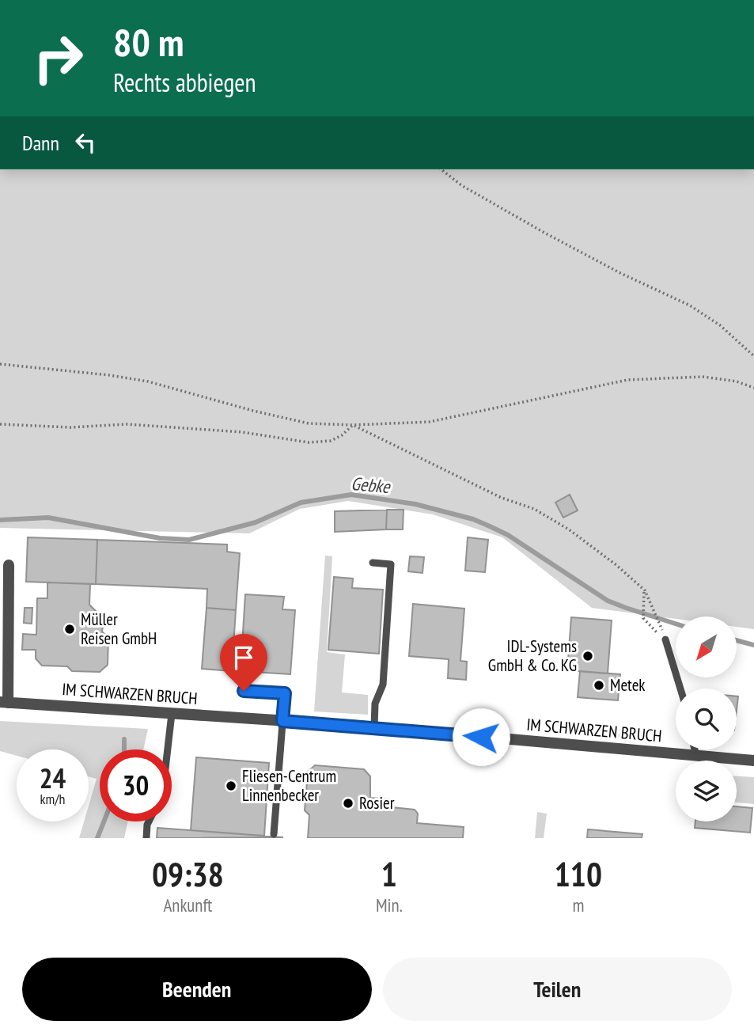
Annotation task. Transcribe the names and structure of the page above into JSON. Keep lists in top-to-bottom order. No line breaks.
{"streets":{"street":["IM SCHWARZEN BRUCH"]},"water":["Gebke"],"places":["Müller Reisen GmbH","IDL-Systems GmbH & Co. KG","Metek","Fliesen-Centrum Linnenbecker","Rosier"],"north":"bottom left","page":{"turn":["80 m","Rechts abbiegen"],"then":"Dann","speed":"24 km/h","limit":"30","eta":["09:38","Ankunft","1","Min.","110","m"],"buttons":["Beenden","Teilen"]}}
